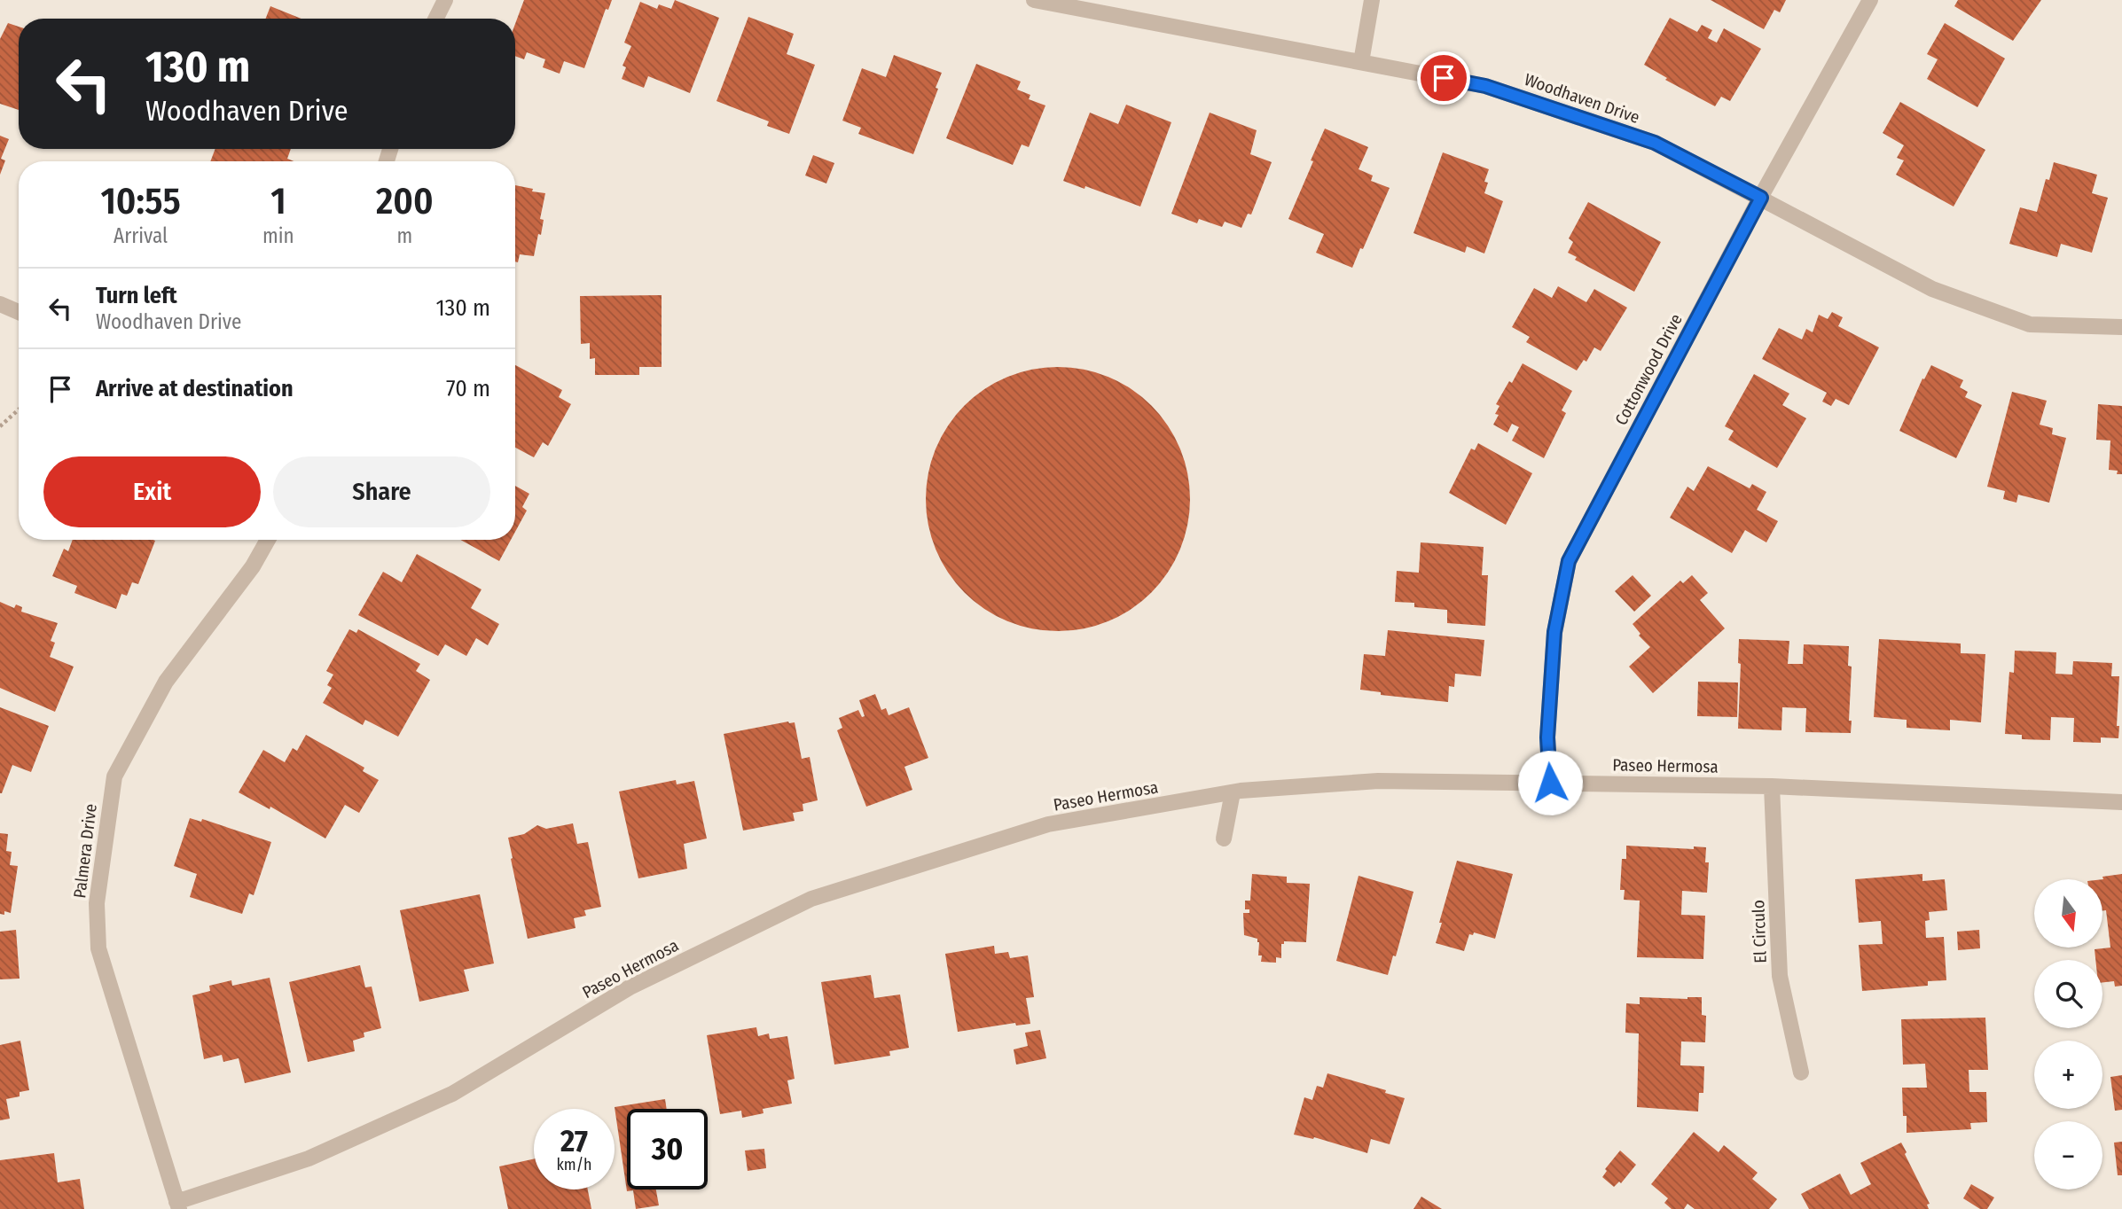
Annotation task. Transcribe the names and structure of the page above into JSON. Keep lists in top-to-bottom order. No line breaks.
{"streets":{"street":["Woodhaven Drive","Cottonwood Drive","Paseo Hermosa","Palmera Drive","El Circulo"]},"crossings":[["Woodhaven Drive","Cottonwood Drive"],["Cottonwood Drive","Paseo Hermosa"],["Paseo Hermosa","Palmera Drive"],["Paseo Hermosa","El Circulo"]],"north":"bottom","page":{"turn":["130 m","Woodhaven Drive"],"eta":["10:55","Arrival","1","min","200","m"],"list":[{"name":"Turn left","note":"Woodhaven Drive","value":"130 m"},{"name":"Arrive at destination","value":"70 m"}],"buttons":["Exit","Share"],"map_buttons":["+","−"],"speed":"27 km/h","limit":"30"}}
